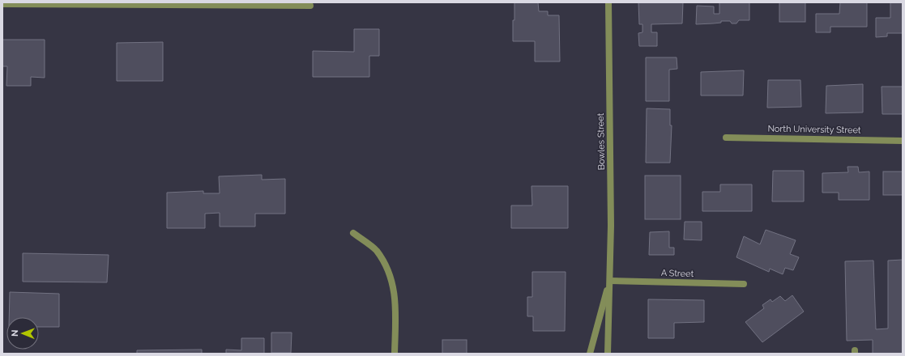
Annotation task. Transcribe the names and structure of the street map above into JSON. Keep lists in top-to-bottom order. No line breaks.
{"streets":{"street":["North University Street","Bowles Street","A Street"]},"crossings":[["Bowles Street","A Street"]],"north":"left"}
